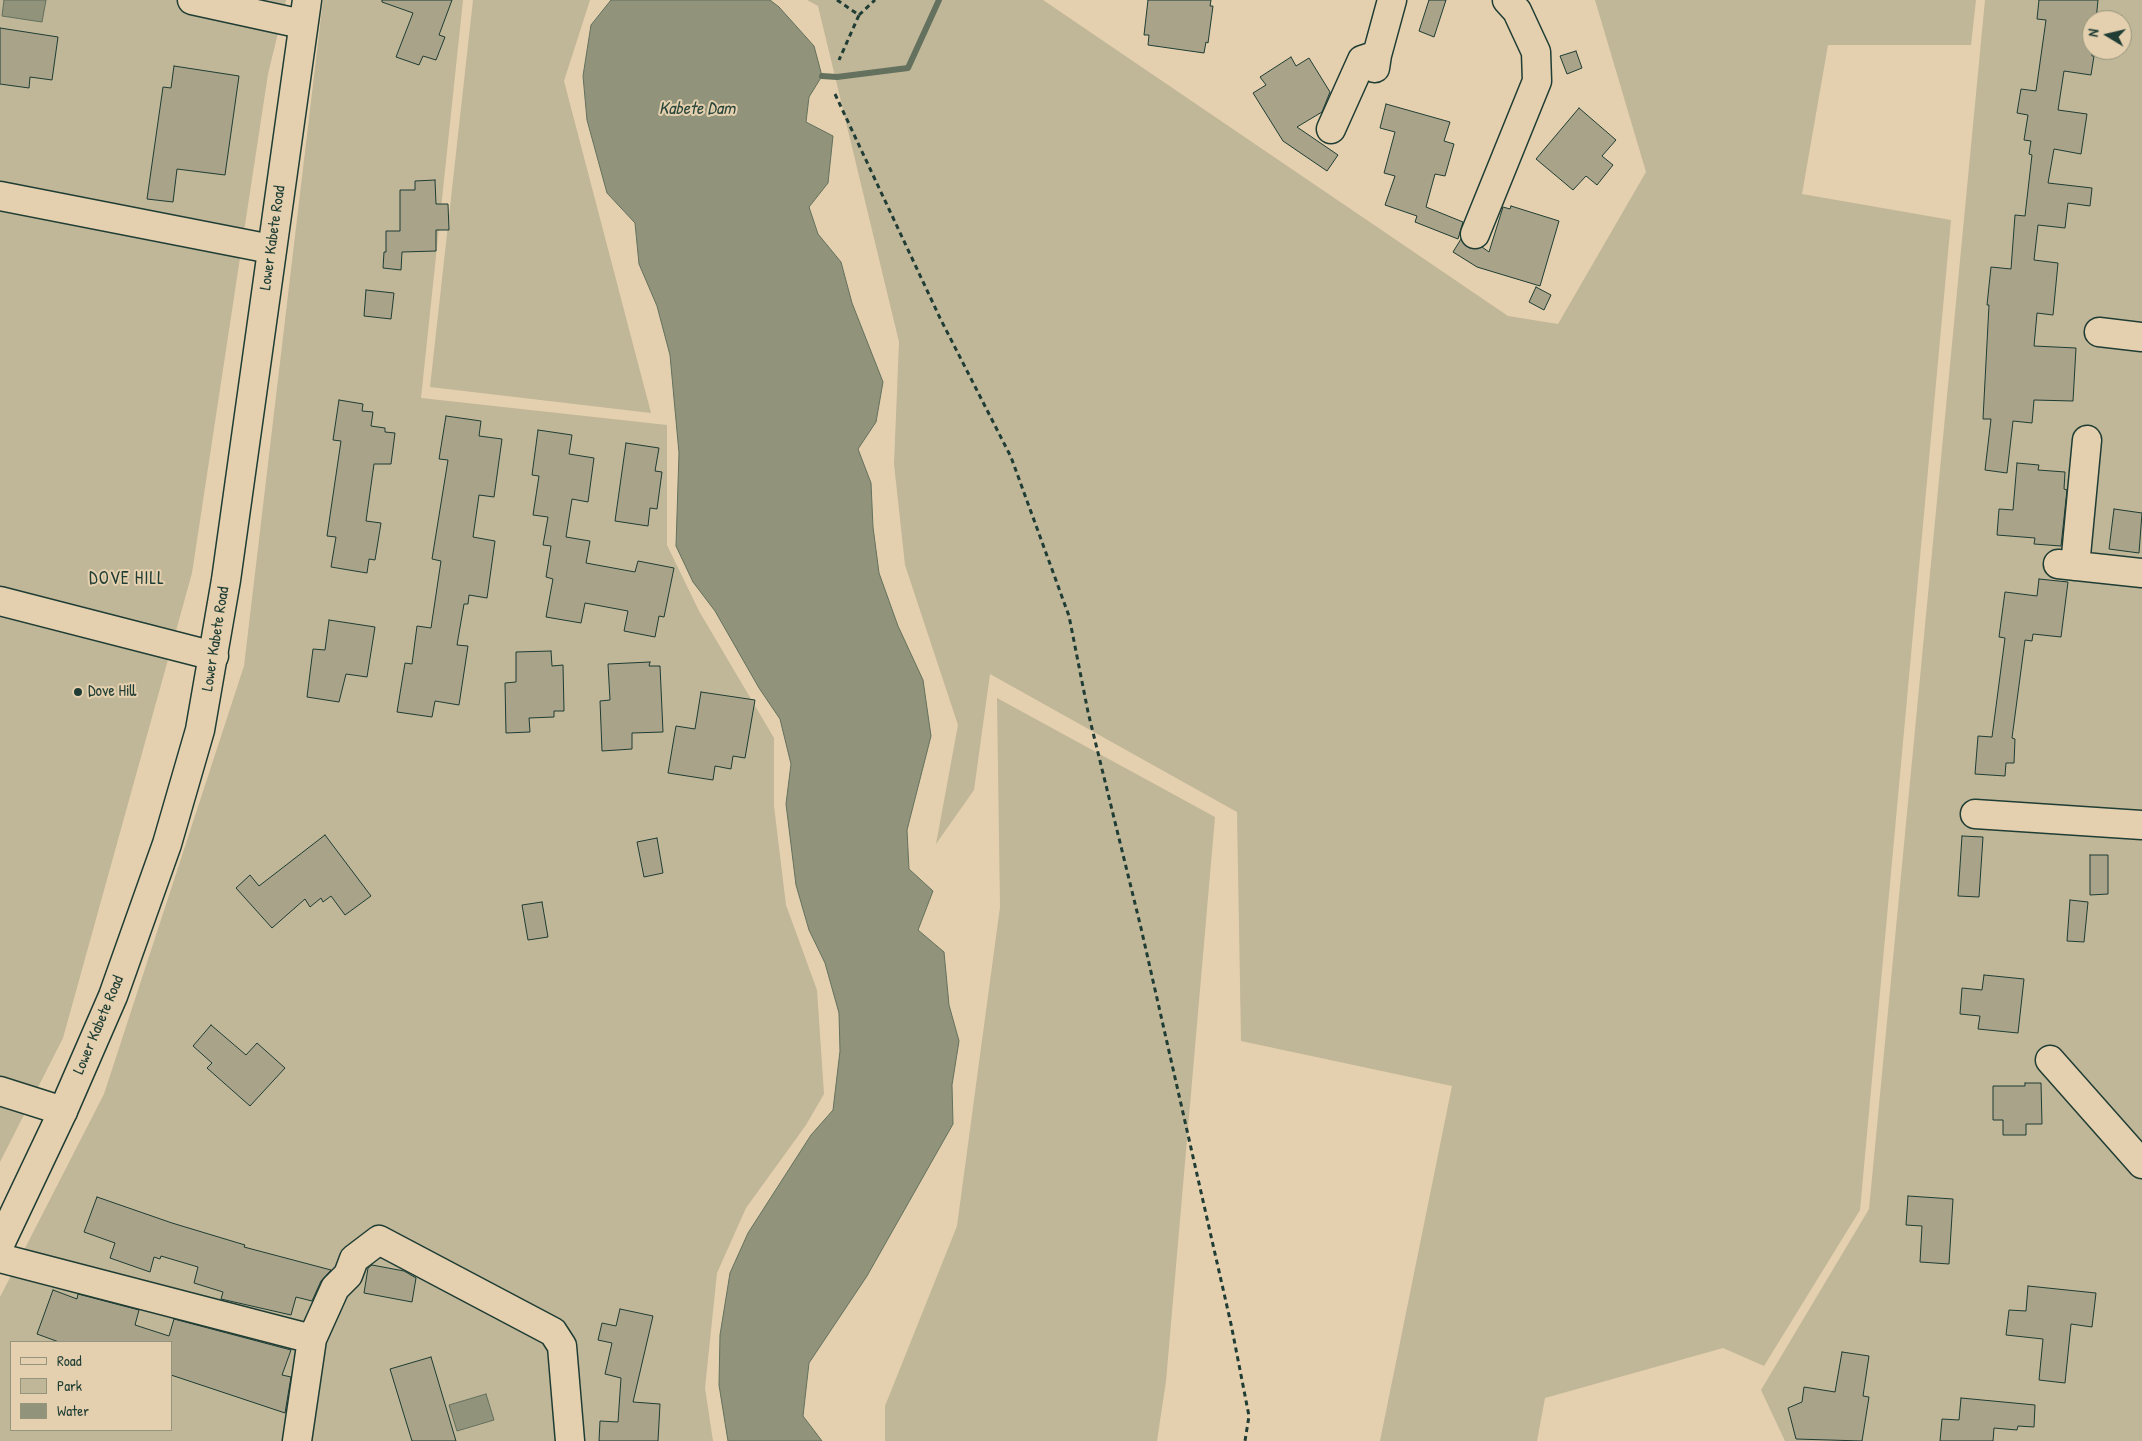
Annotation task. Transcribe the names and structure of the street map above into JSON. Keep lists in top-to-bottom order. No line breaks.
{"streets":{"street":["Lower Kabete Road"]},"districts":["DOVE HILL"],"water":["Kabete Dam"],"places":["Dove Hill"],"legend":["Road","Park","Water"],"north":"left"}
